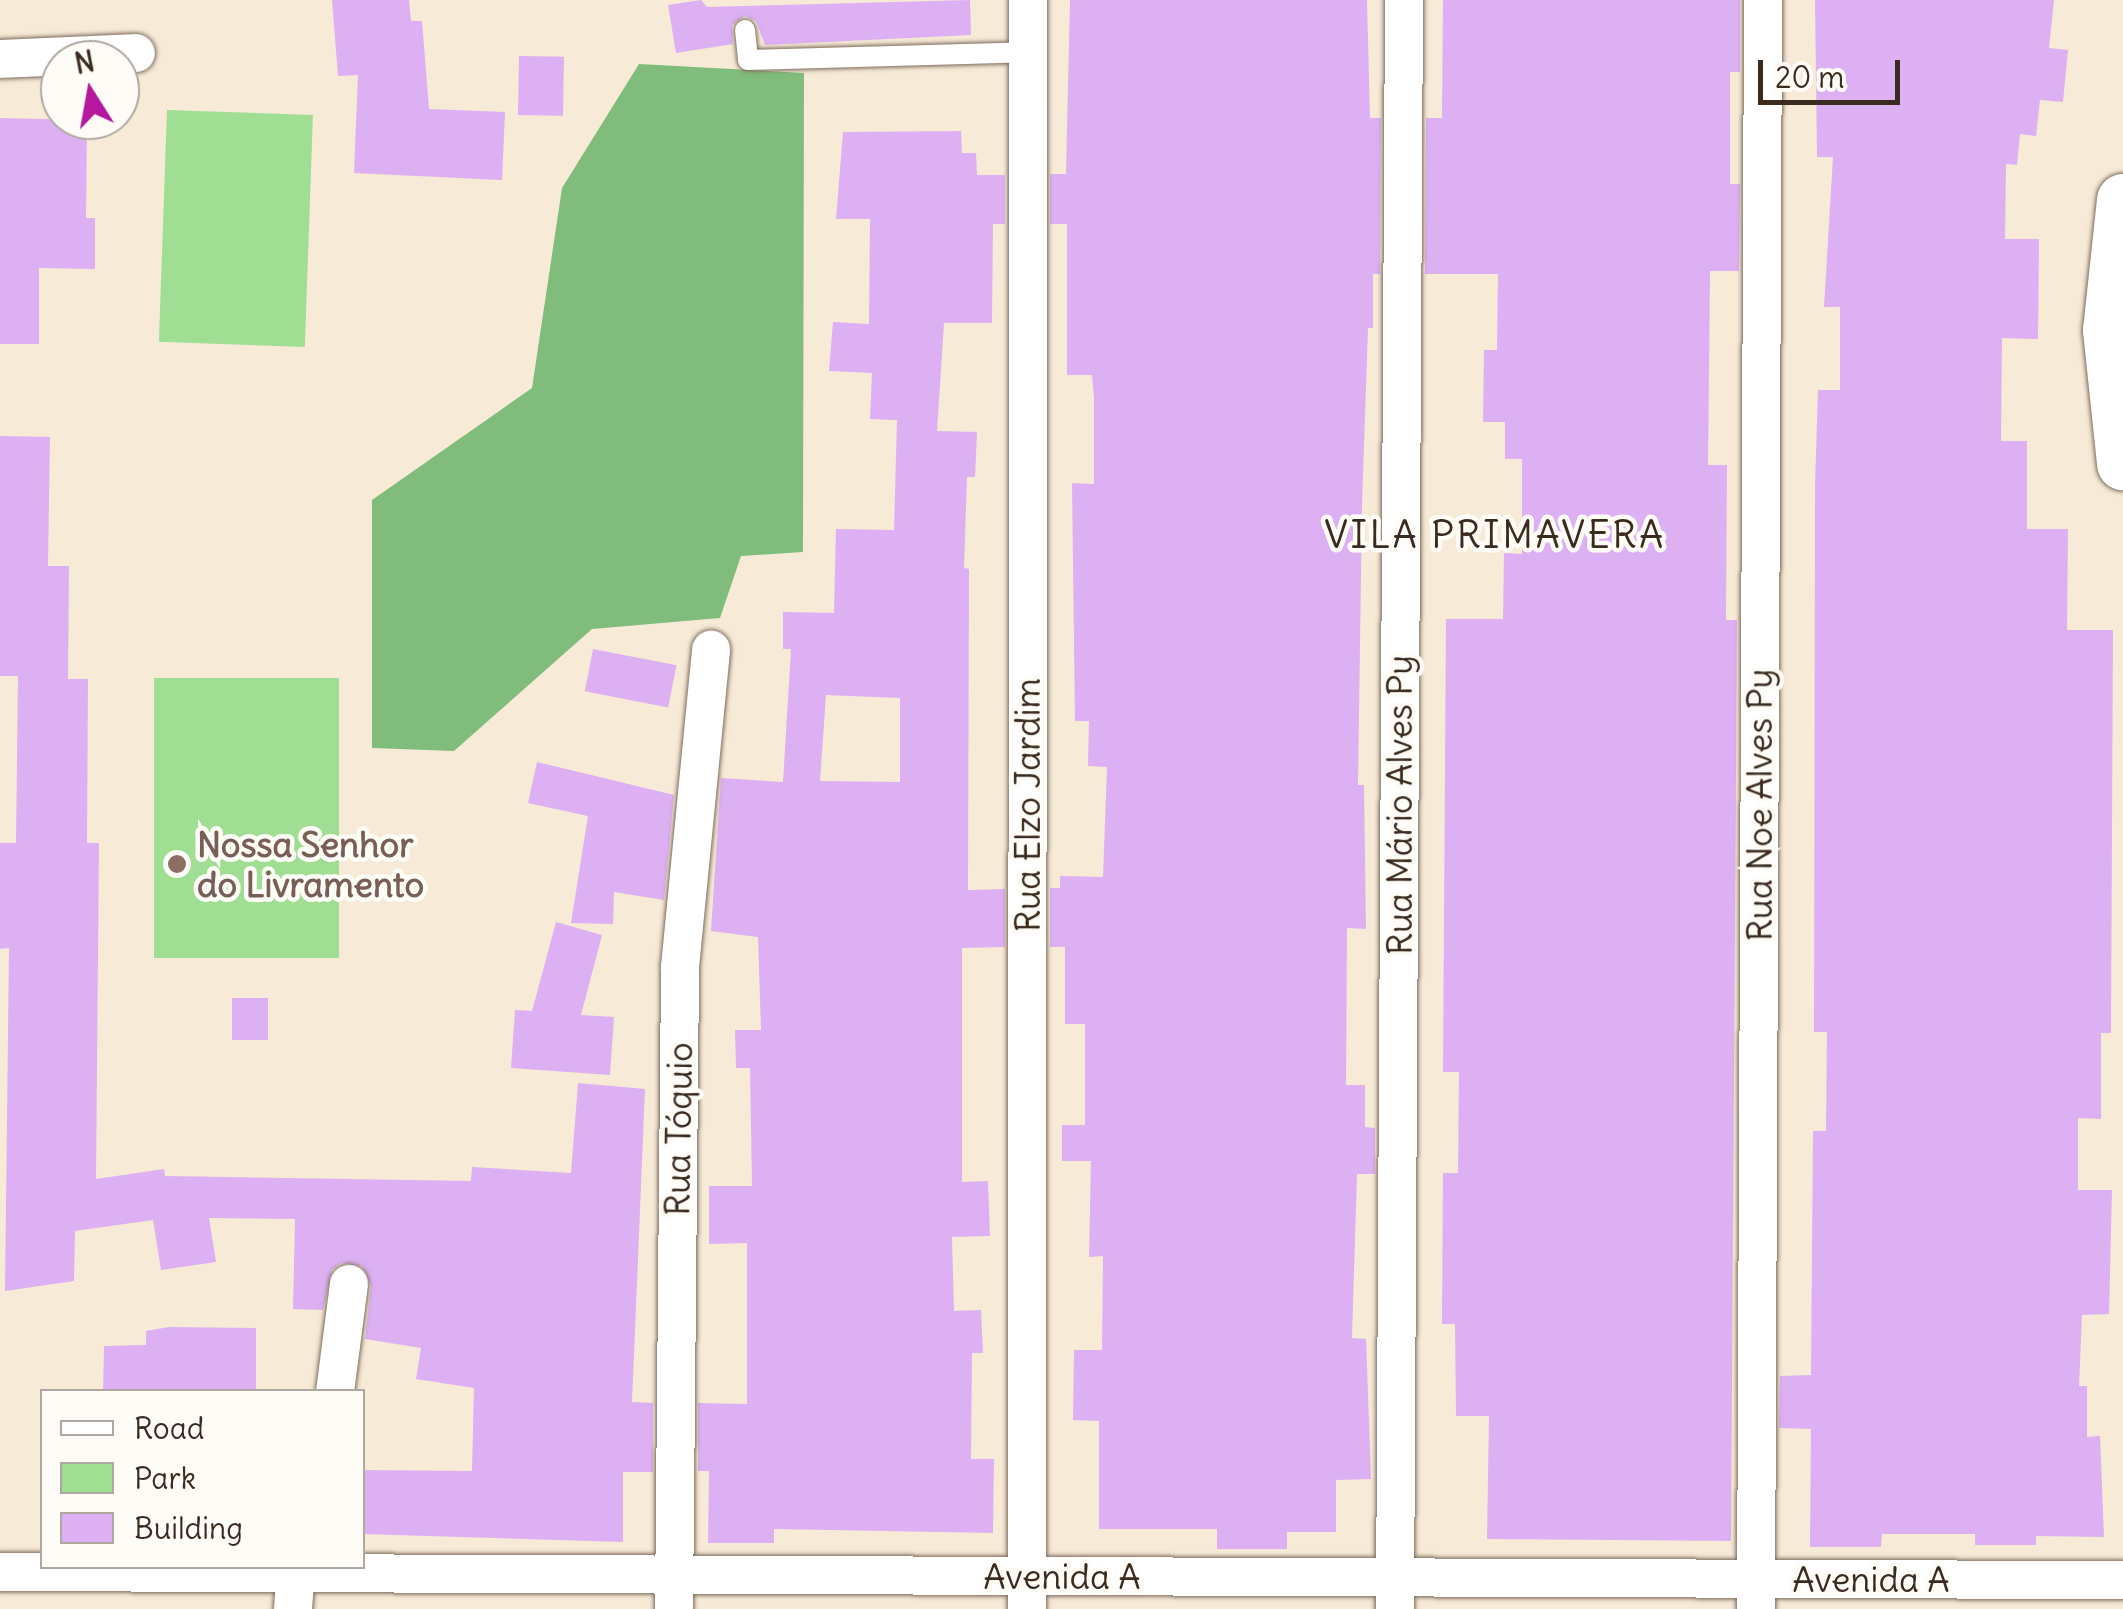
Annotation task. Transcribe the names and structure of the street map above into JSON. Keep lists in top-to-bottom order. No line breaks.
{"streets":{"street":["Rua Elzo Jardim","Rua Mário Alves Py","Rua Noe Alves Py","Rua Tóquio","Avenida A"]},"crossings":[["Rua Elzo Jardim","Avenida A"],["Rua Mário Alves Py","Avenida A"],["Rua Noe Alves Py","Avenida A"],["Rua Tóquio","Avenida A"]],"districts":["VILA PRIMAVERA"],"places":["Nossa Senhor do Livramento"],"legend":["Road","Park","Building"],"scale_bar":"20 m","north":"top"}
